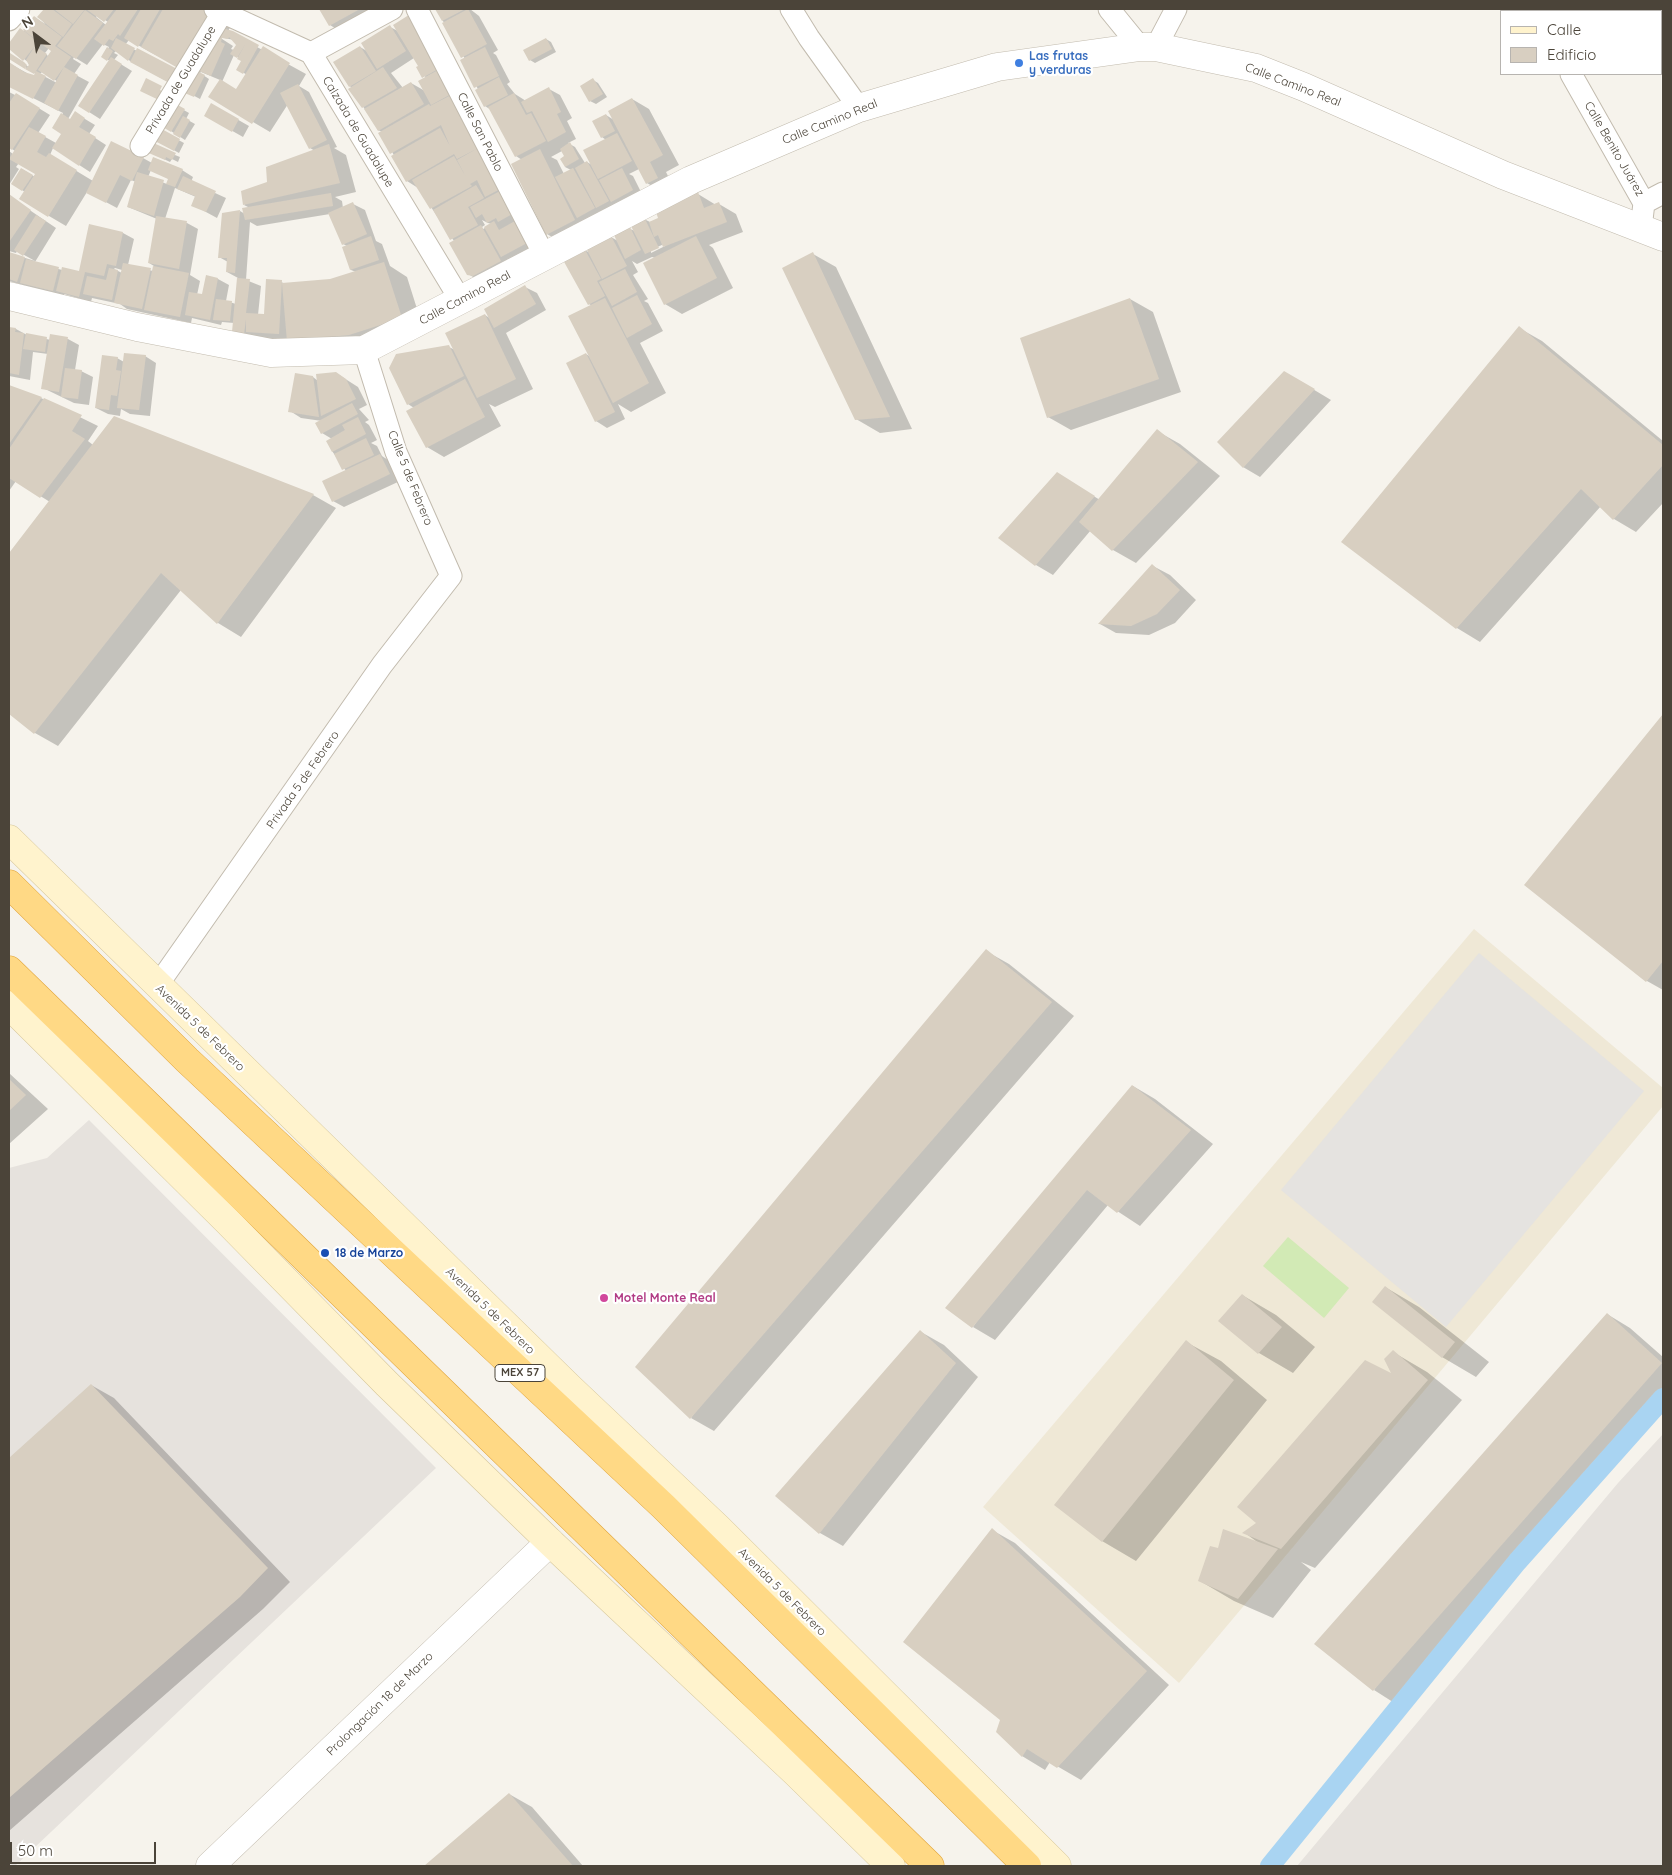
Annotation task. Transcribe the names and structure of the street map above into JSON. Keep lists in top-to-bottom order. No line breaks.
{"streets":{"highway":["Avenida 5 de Febrero","MEX 57"],"street":["Privada de Guadalupe","Calle Camino Real","Calzada de Guadalupe","Calle San Pablo","Calle Benito Juárez","Calle 5 de Febrero","Privada 5 de Febrero","Prolongación 18 de Marzo"]},"crossings":[["Calle Camino Real","Calzada de Guadalupe"],["Calle Camino Real","Calle San Pablo"],["Calle Camino Real","Calle Benito Juárez"],["Calle Camino Real","Calle 5 de Febrero"],["Calle 5 de Febrero","Privada 5 de Febrero"],["Privada 5 de Febrero","Avenida 5 de Febrero"]],"places":["Las frutas y verduras","18 de Marzo","Motel Monte Real"],"legend":["Calle","Edificio"],"scale_bar":"50 m","north":"top left"}
